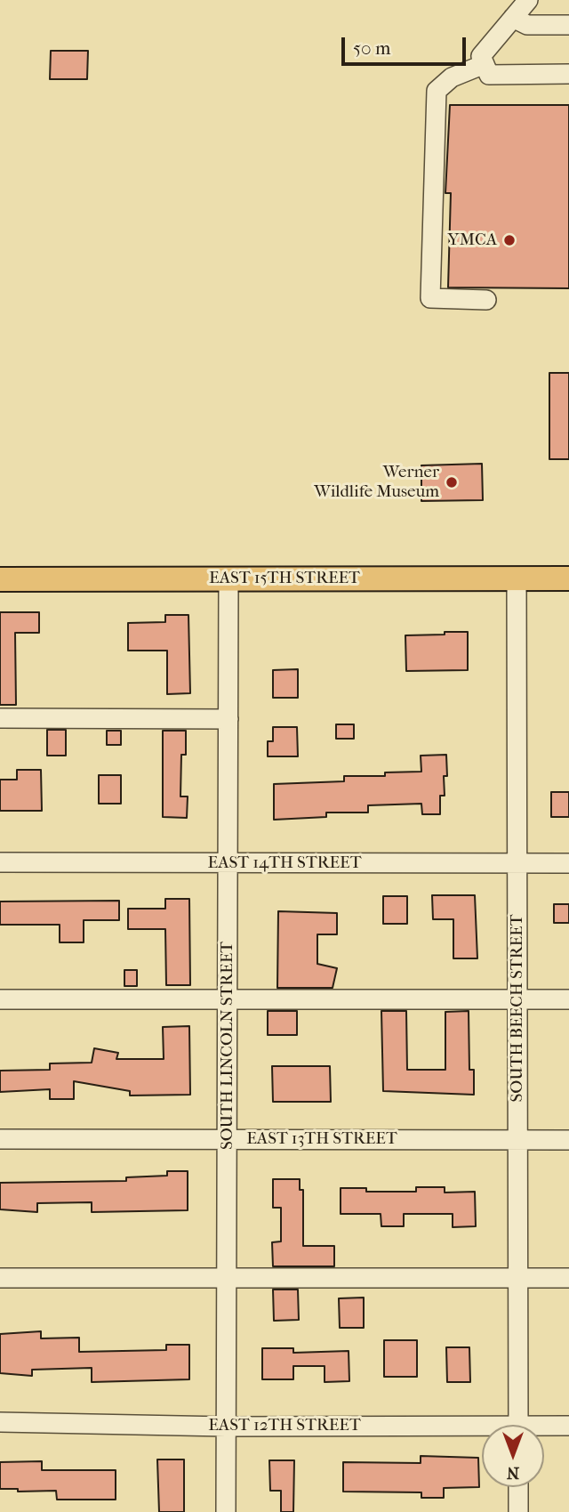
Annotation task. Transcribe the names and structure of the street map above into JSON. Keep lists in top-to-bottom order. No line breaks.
{"streets":{"main road":["EAST 15TH STREET"],"street":["EAST 14TH STREET","SOUTH BEECH STREET","SOUTH LINCOLN STREET","EAST 13TH STREET","EAST 12TH STREET"]},"crossings":[["EAST 15TH STREET","SOUTH BEECH STREET"],["EAST 15TH STREET","SOUTH LINCOLN STREET"],["EAST 14TH STREET","SOUTH BEECH STREET"],["EAST 14TH STREET","SOUTH LINCOLN STREET"],["SOUTH BEECH STREET","EAST 13TH STREET"],["SOUTH LINCOLN STREET","EAST 13TH STREET"],["SOUTH LINCOLN STREET","EAST 12TH STREET"]],"places":["YMCA","Werner Wildlife Museum"],"scale_bar":"50 m","north":"bottom"}
